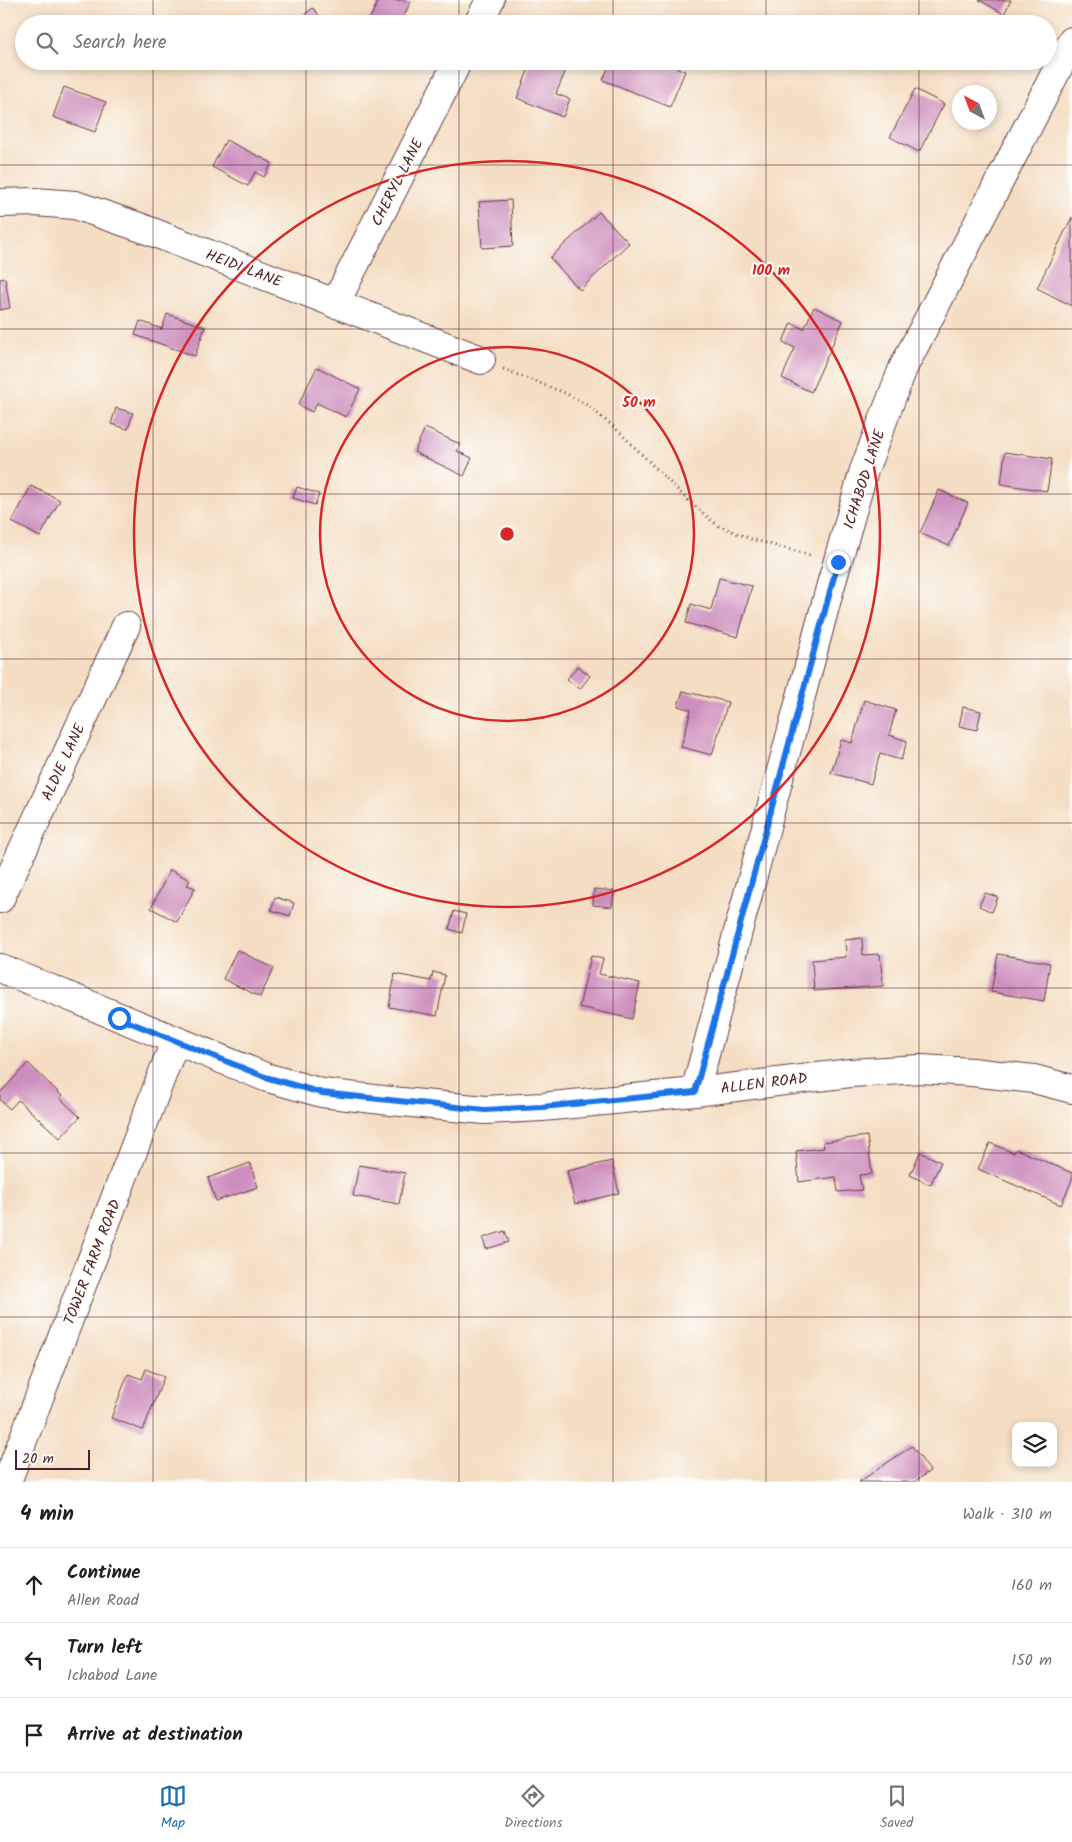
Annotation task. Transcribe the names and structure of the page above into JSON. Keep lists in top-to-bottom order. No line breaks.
{"streets":{"street":["CHERYL LANE","HEIDI LANE","ICHABOD LANE","ALDIE LANE","ALLEN ROAD","TOWER FARM ROAD"]},"crossings":[["CHERYL LANE","HEIDI LANE"],["ICHABOD LANE","ALLEN ROAD"],["ALLEN ROAD","TOWER FARM ROAD"]],"scale_bar":"20 m","north":"top left","page":{"search":"Search here","scale":"20 m","heading":["4 min","Walk · 310 m"],"list":[["Continue","Allen Road","160 m"],["Turn left","Ichabod Lane","150 m"],"Arrive at destination"],"nav":["Map","Directions","Saved"]},"rings":["100 m","50 m"]}
